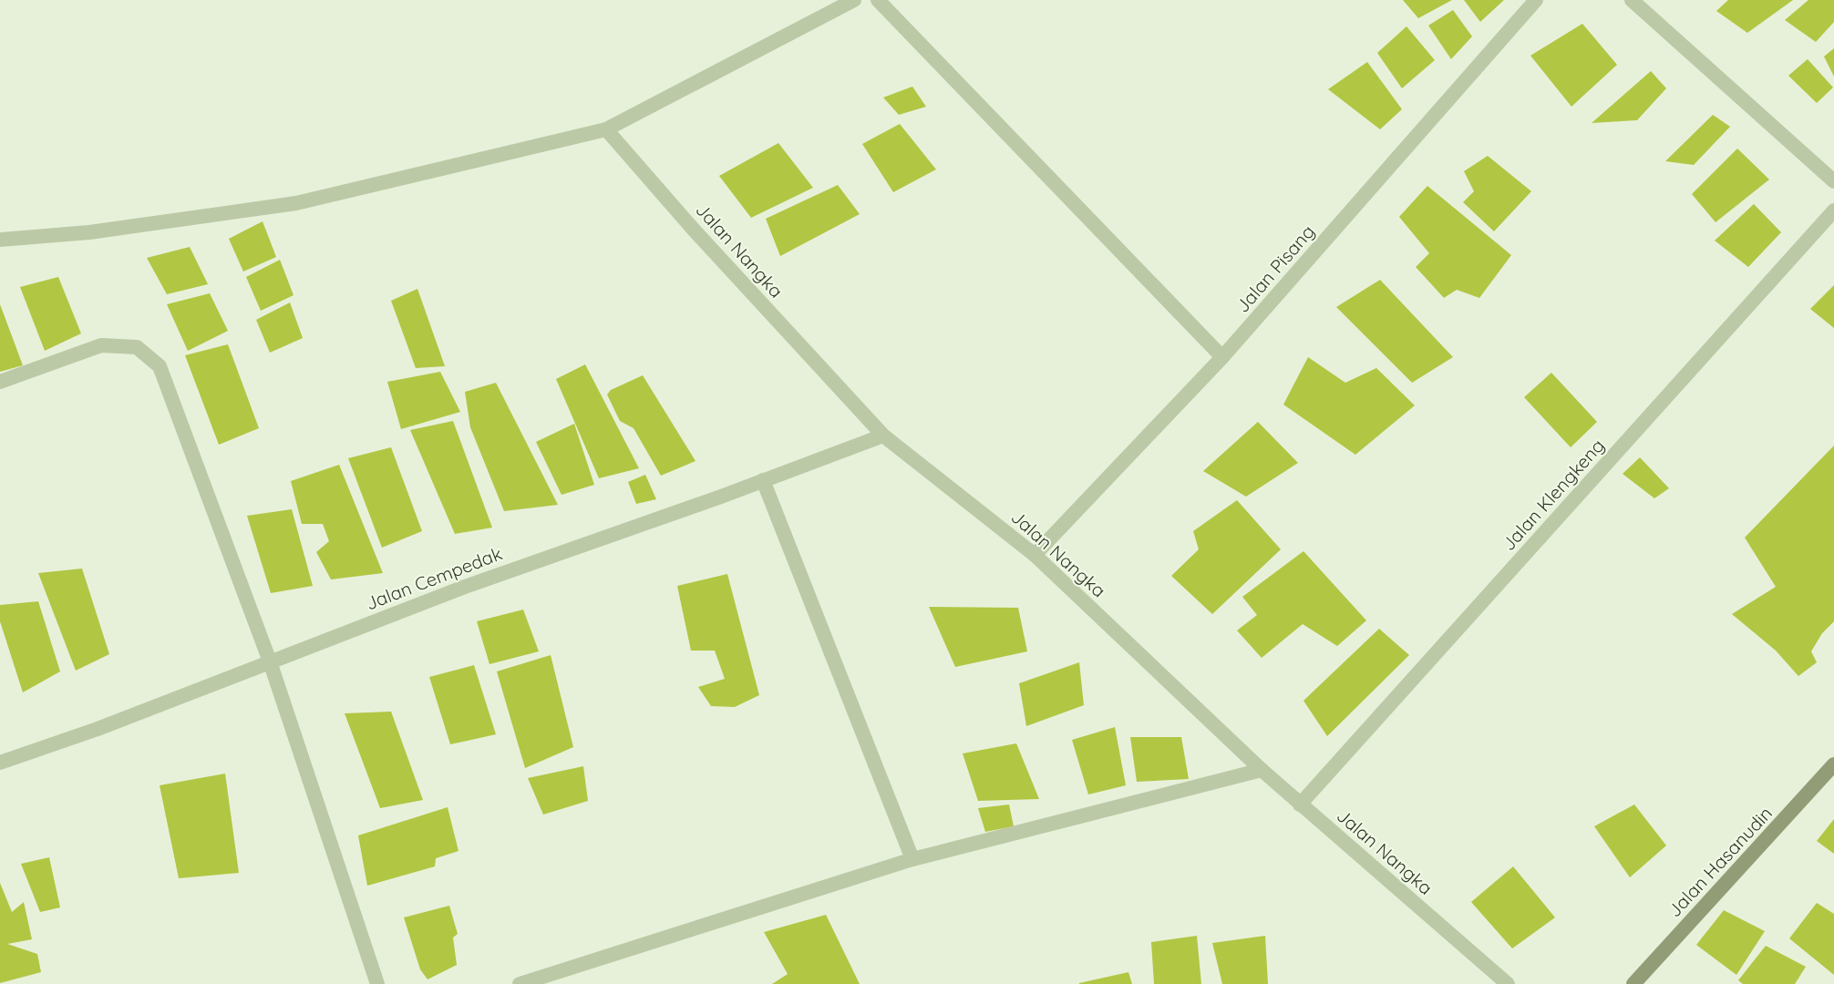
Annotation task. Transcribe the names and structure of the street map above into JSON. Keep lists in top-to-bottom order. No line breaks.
{"streets":{"main road":["Jalan Hasanudin"],"street":["Jalan Nangka","Jalan Pisang","Jalan Klengkeng","Jalan Cempedak"]},"crossings":[["Jalan Nangka","Jalan Pisang"],["Jalan Nangka","Jalan Klengkeng"],["Jalan Nangka","Jalan Cempedak"]]}
